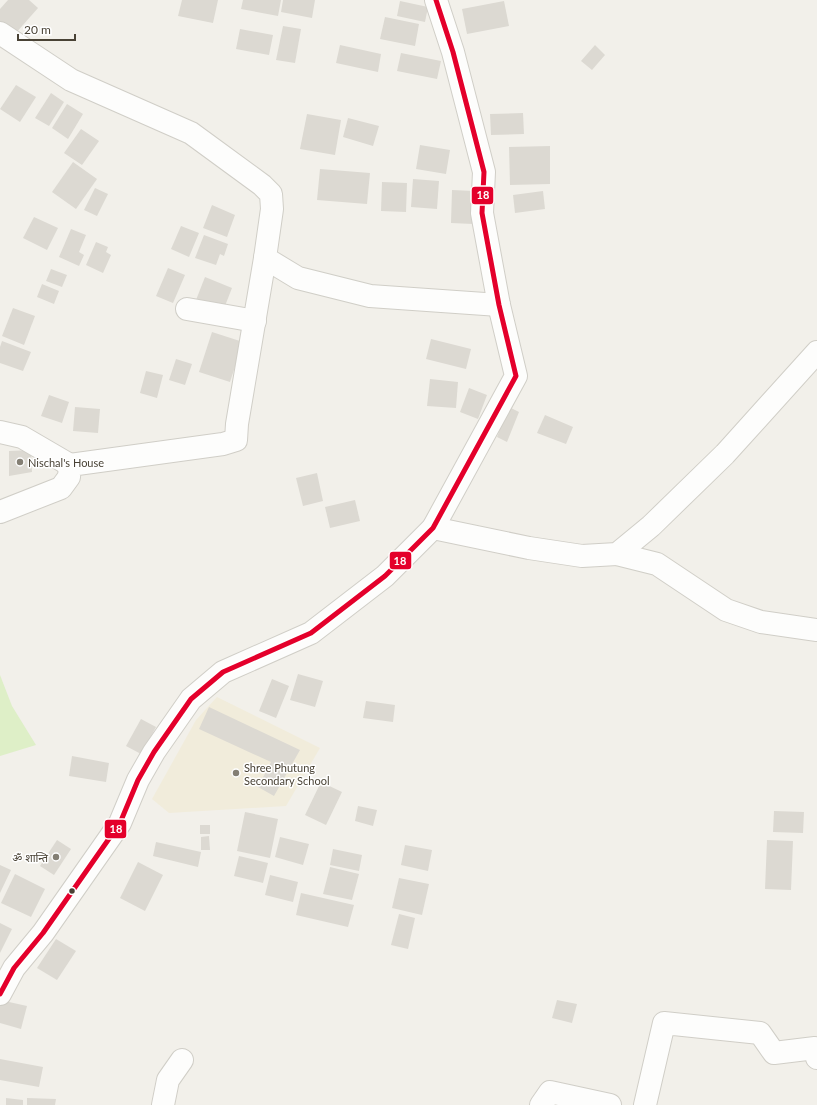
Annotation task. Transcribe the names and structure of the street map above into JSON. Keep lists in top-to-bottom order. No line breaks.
{"places":["Nischal's House","Shree Phutung Secondary School","ॐ शान्ति"],"lines":["transit line 18"],"scale_bar":"20 m"}
